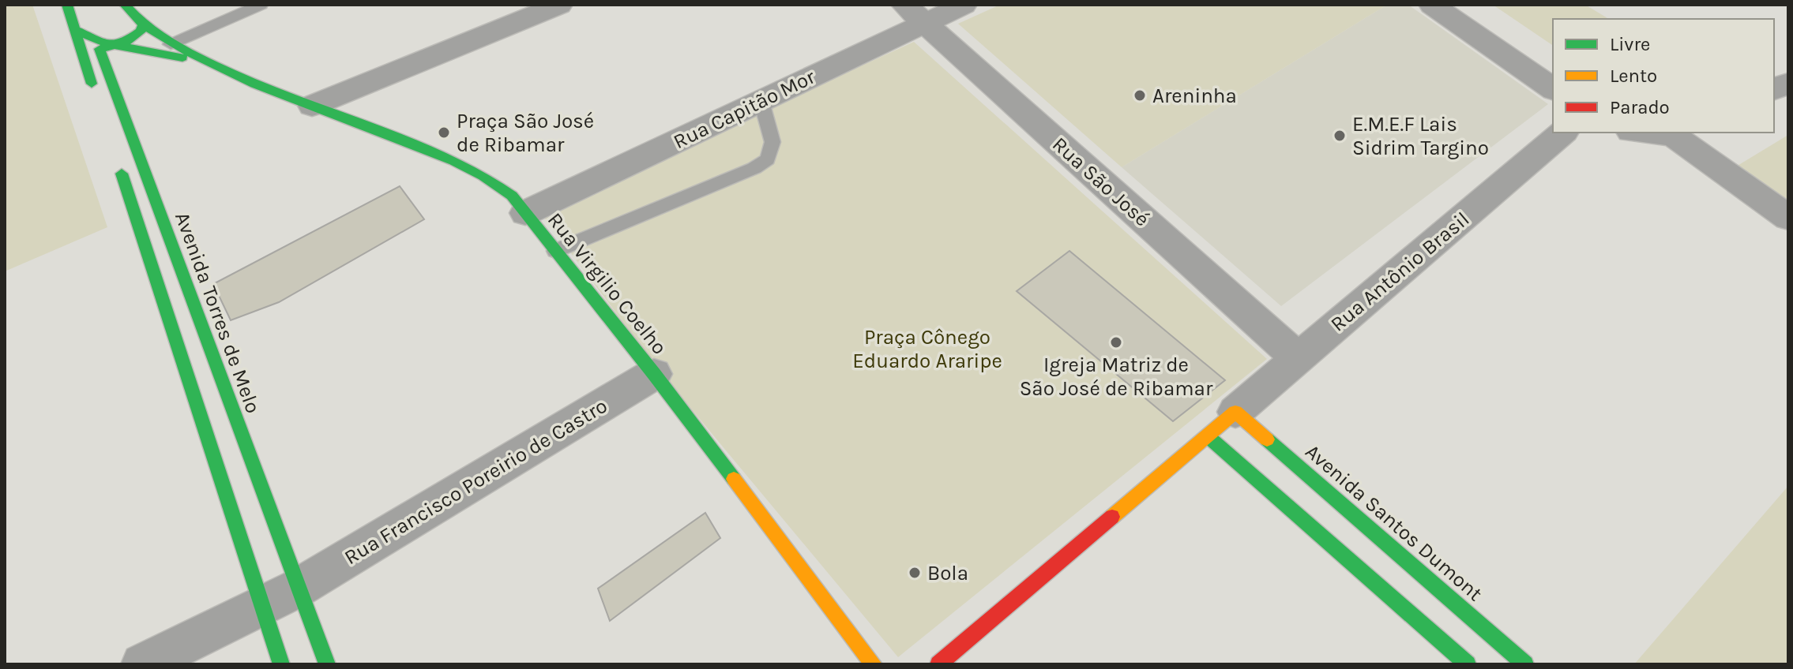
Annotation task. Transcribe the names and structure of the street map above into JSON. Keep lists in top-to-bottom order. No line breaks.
{"streets":{"street":["Rua Capitão Mor","Rua São José","Rua Antônio Brasil","Rua Virgilio Coelho","Avenida Torres de Melo","Rua Francisco Poreirio de Castro","Avenida Santos Dumont"]},"crossings":[["Rua Capitão Mor","Rua São José"],["Rua Capitão Mor","Rua Virgilio Coelho"],["Rua São José","Rua Antônio Brasil"],["Rua Antônio Brasil","Avenida Santos Dumont"],["Rua Virgilio Coelho","Avenida Torres de Melo"],["Rua Virgilio Coelho","Rua Francisco Poreirio de Castro"],["Avenida Torres de Melo","Rua Francisco Poreirio de Castro"]],"parks":["Praça Cônego Eduardo Araripe"],"places":["Areninha","Praça São José de Ribamar","E.M.E.F Lais Sidrim Targino","Igreja Matriz de São José de Ribamar","Bola"],"legend":["Livre","Lento","Parado"]}
